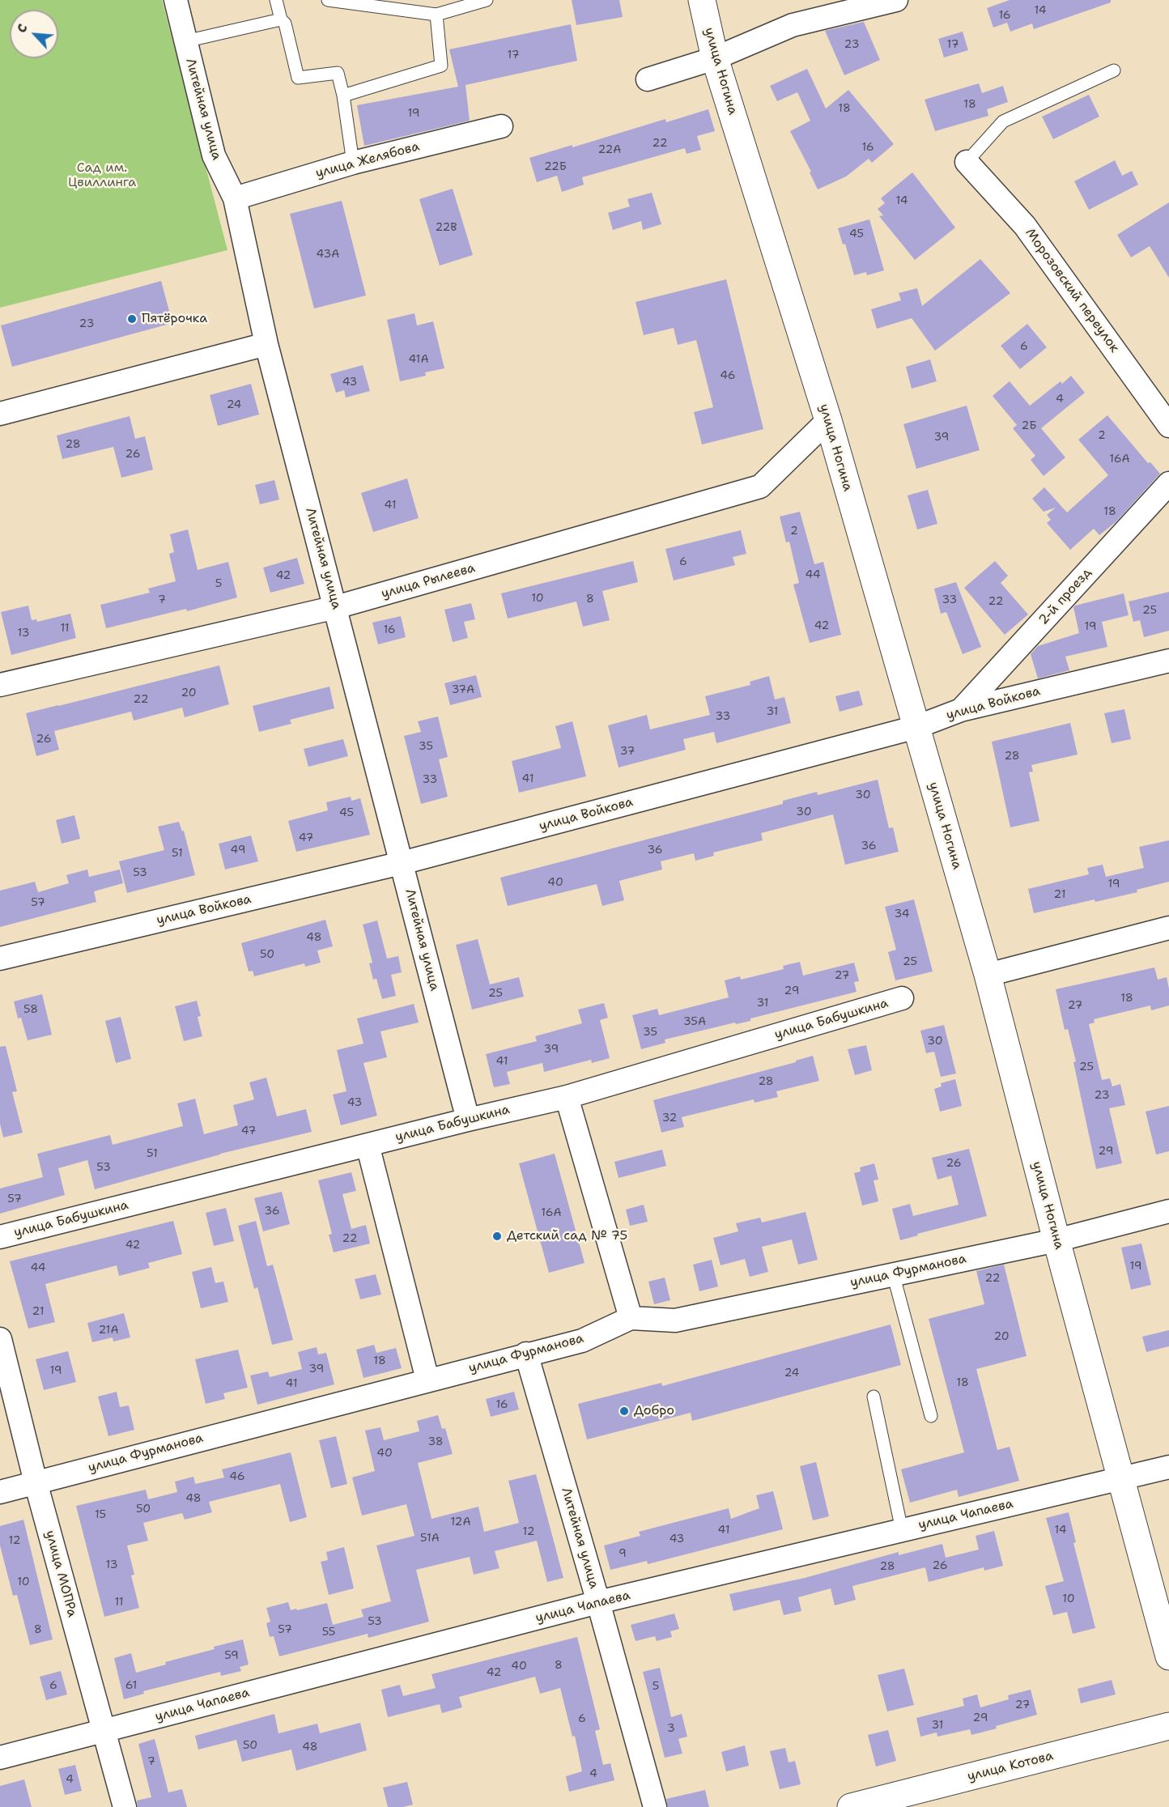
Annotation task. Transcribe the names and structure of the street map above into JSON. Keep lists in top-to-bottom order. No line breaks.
{"streets":{"street":["улица Ногина","Литейная улица","улица Желябова","Морозовский переулок","улица Рылеева","2-й проезд","улица Войкова","улица Бабушкина","улица Фурманова","улица Чапаева","улица МОПРа","улица Котова"]},"crossings":[["улица Ногина","улица Рылеева"],["улица Ногина","улица Войкова"],["улица Ногина","улица Фурманова"],["улица Ногина","улица Чапаева"],["Литейная улица","улица Желябова"],["Литейная улица","улица Рылеева"],["Литейная улица","улица Войкова"],["Литейная улица","улица Бабушкина"],["Литейная улица","улица Фурманова"],["Литейная улица","улица Чапаева"],["2-й проезд","улица Войкова"],["улица Фурманова","улица МОПРа"],["улица Чапаева","улица МОПРа"]],"parks":["Сад им. Цвиллинга"],"places":["Пятёрочка","Детский сад № 75","Добро"],"house_numbers":["14","16","23","17","17","18","18","19","22","16","22А","22Б","14","22В","45","43А","23","6","41А","46","43","4","24","2Б","2","39","28","26","16А","41","18","2","6","44","42","5","10","8","7","33","22","25","42","19","11","16","13","37А","20","22","31","33","26","35","37","28","41","33","30","30","45","47","36","49","36","51","53","40","19","21","57","34","48","50","25","27","29","25","18","31","27","58","35А","35","30","39","41","25","28","23","43","32","47","29","51","26","53","57","36","16А","22","42","19","44","22","21","21А","20","18","39","19","24","18","41","16","38","40","46","48","50","15","12А","41","14","12","51А","43","12","9","13","26","28","10","10","11","53","8","57","55","59","8","40","42","6","61","5","27","29","6","31","3","50","48","7","4","4"],"north":"top left"}
